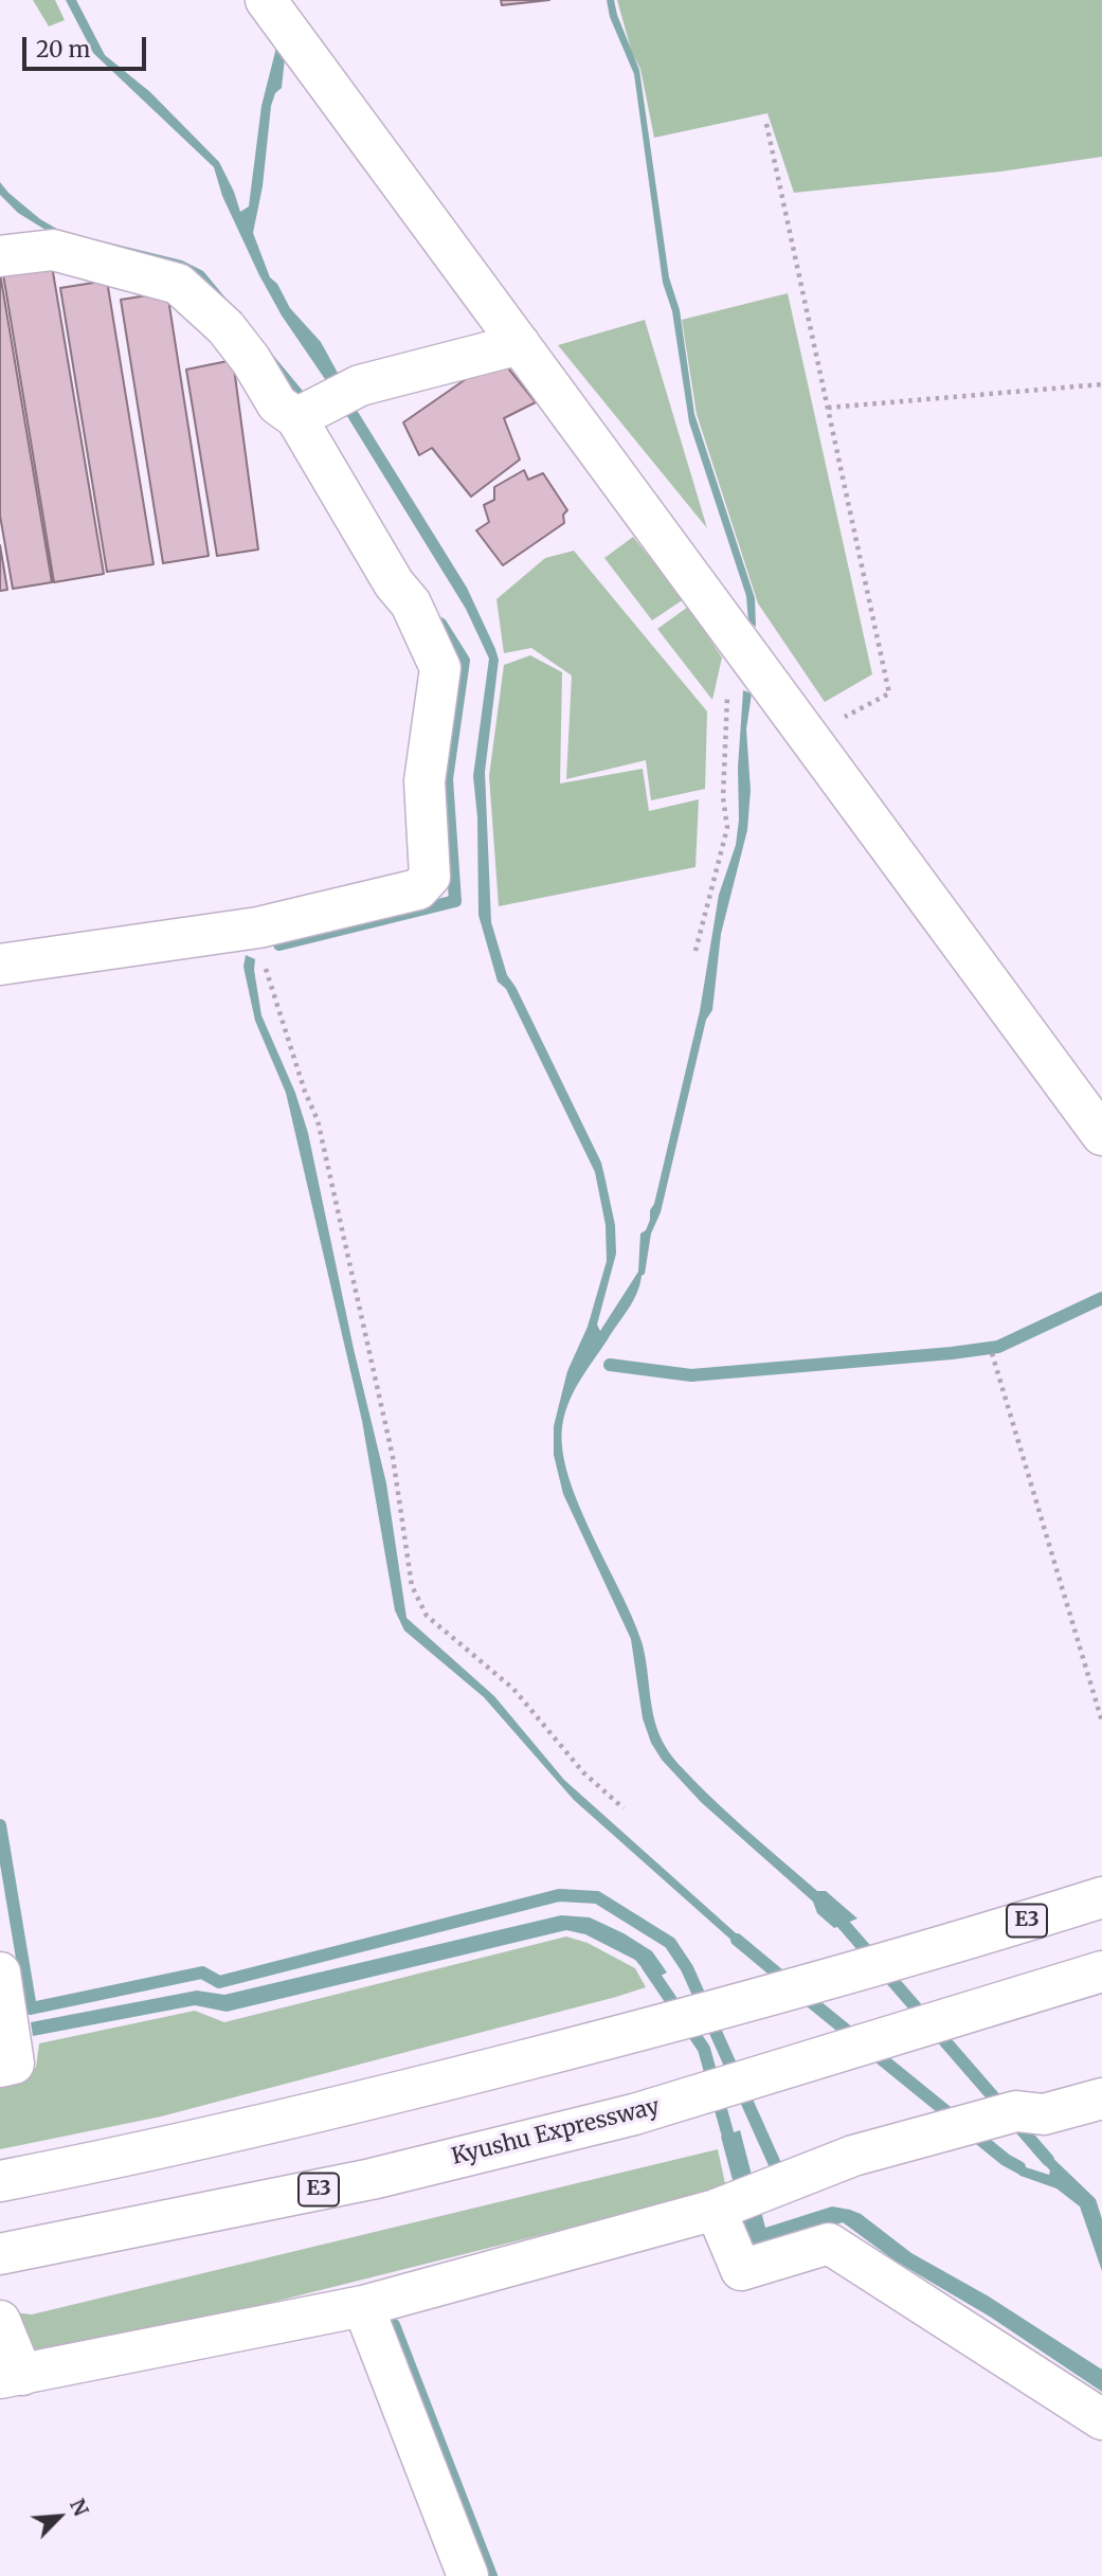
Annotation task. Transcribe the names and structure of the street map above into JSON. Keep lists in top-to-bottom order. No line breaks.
{"streets":{"main road":["E3","Kyushu Expressway"]},"scale_bar":"20 m","north":"top right"}
